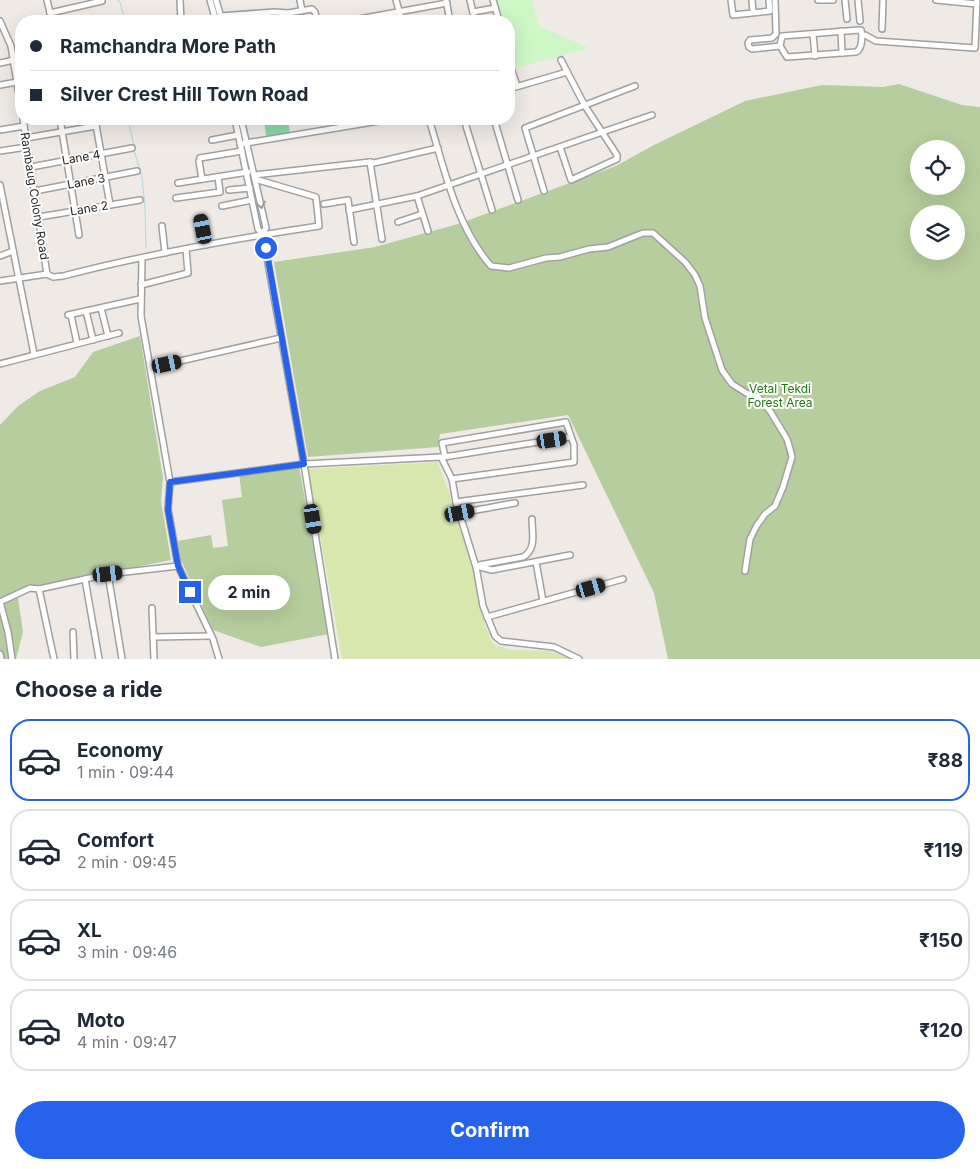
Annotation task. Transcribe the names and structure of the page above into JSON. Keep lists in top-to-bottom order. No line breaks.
{"streets":{"street":["Lane 4","Lane 3","Rambaug Colony Road","Lane 2"]},"crossings":[["Lane 4","Rambaug Colony Road"],["Lane 3","Rambaug Colony Road"],["Rambaug Colony Road","Lane 2"]],"parks":["Vetal Tekdi Forest Area"],"page":{"banner":["Ramchandra More Path","Silver Crest Hill Town Road"],"bubble":"2 min","heading":"Choose a ride","list":[{"name":"Economy","note":"1 min · 09:44","value":"₹88"},{"name":"Comfort","note":"2 min · 09:45","value":"₹119"},{"name":"XL","note":"3 min · 09:46","value":"₹150"},{"name":"Moto","note":"4 min · 09:47","value":"₹120"}],"buttons":"Confirm"}}
